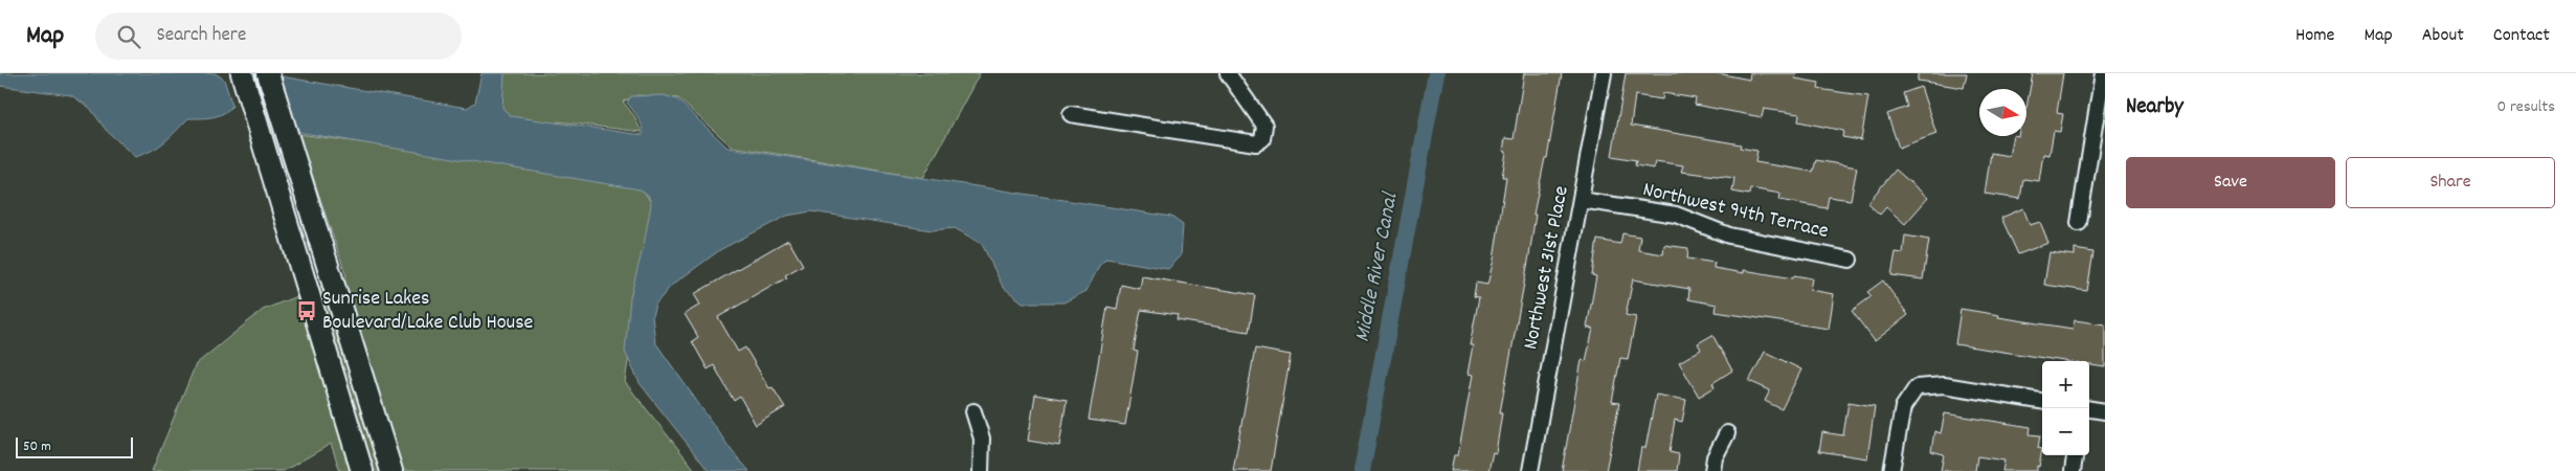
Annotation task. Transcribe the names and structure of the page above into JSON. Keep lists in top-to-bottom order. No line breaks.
{"streets":{"street":["Northwest 94th Terrace","Northwest 31st Place"]},"crossings":[["Northwest 94th Terrace","Northwest 31st Place"]],"water":["Middle River Canal"],"places":{"bus stop":["Sunrise Lakes Boulevard/Lake Club House"]},"scale_bar":"50 m","north":"right","page":{"header":"Map","search":"Search here","nav":["Home","Map","About","Contact"],"heading":["Nearby","0 results"],"buttons":["Save","Share"],"map_buttons":["+","−"],"scale":"50 m"}}
